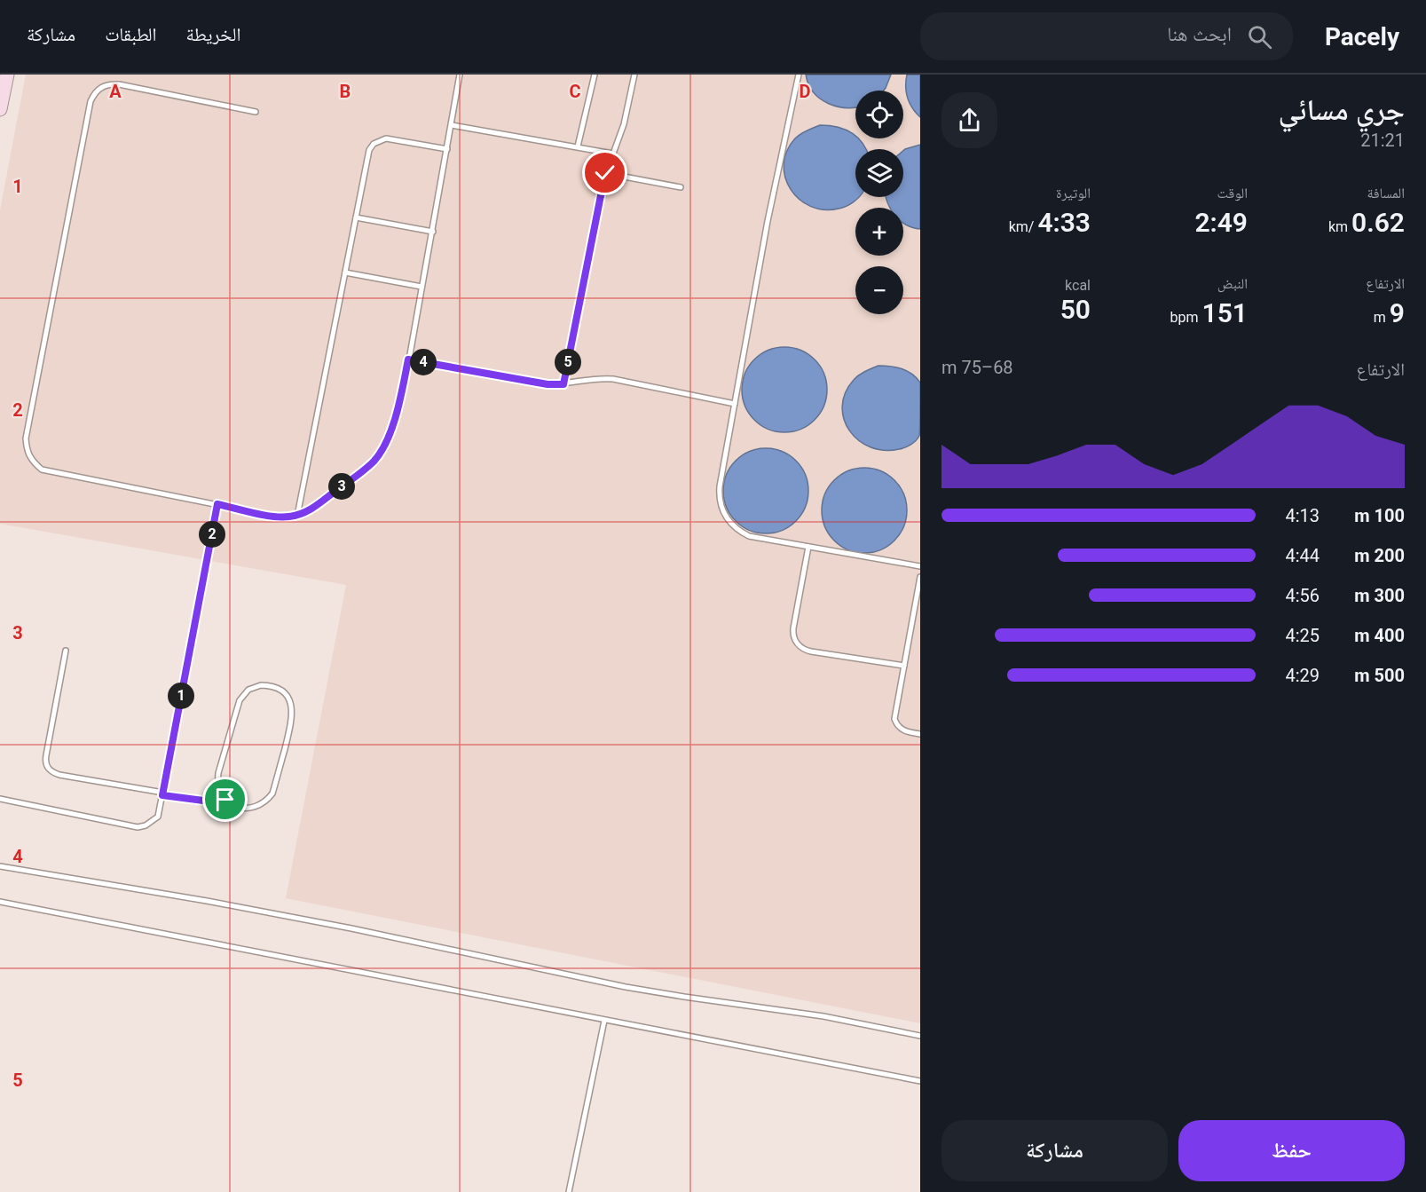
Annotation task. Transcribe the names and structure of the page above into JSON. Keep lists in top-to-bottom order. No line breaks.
{"page":{"header":"Pacely","search":"ابحث هنا","nav":["الخريطة","الطبقات","مشاركة"],"heading":["جري مسائي","21:21"],"map_buttons":["+","−"],"stats":[["المسافة","0.62 km"],["الوقت","2:49"],["الوتيرة","4:33 /km"],["الارتفاع","9 m"],["النبض","151 bpm"],["kcal","50"]],"chart":["الارتفاع","68–75 m"],"pins":["4","5","3","2","1"],"list":[{"name":"100 m","note":"4:13"},{"name":"200 m","note":"4:44"},{"name":"300 m","note":"4:56"},{"name":"400 m","note":"4:25"},{"name":"500 m","note":"4:29"}],"buttons":["حفظ","مشاركة"]},"grid":{"columns":["A","B","C","D"],"rows":["1","2","3","4","5"]}}
